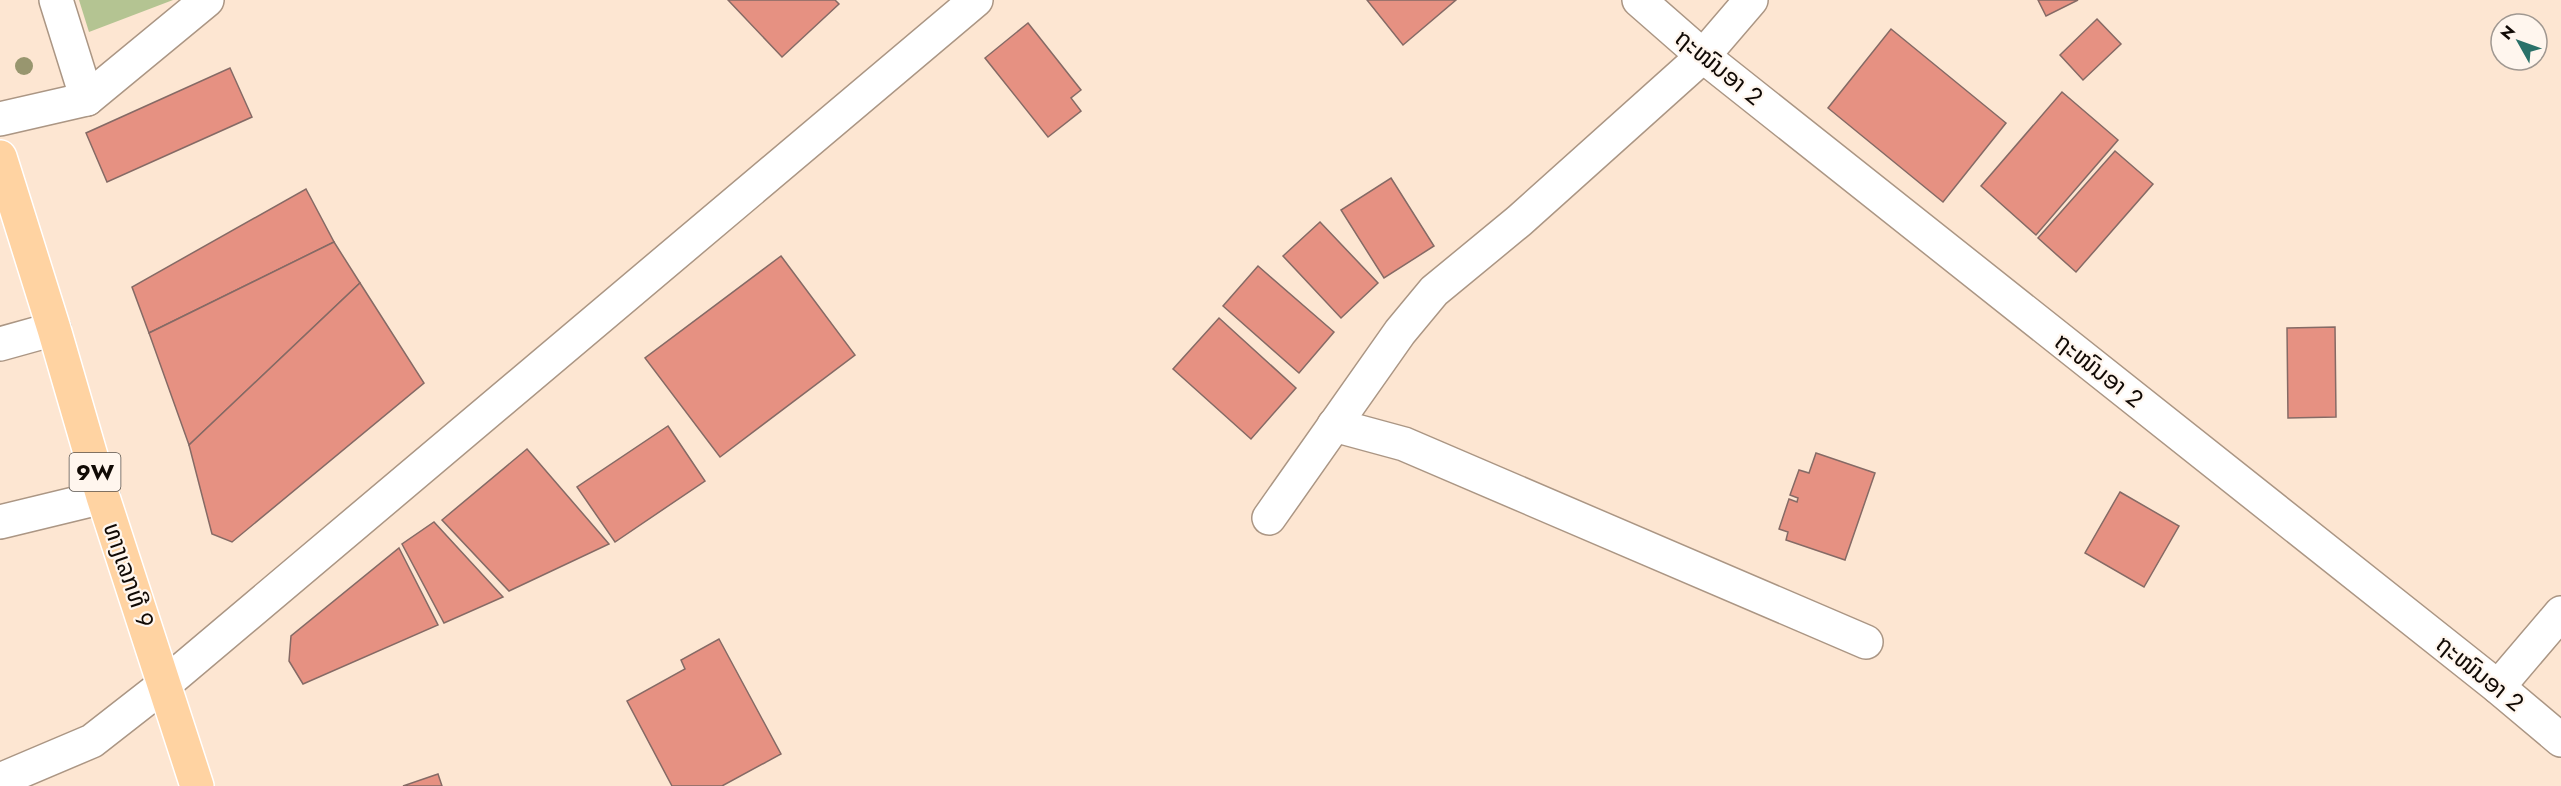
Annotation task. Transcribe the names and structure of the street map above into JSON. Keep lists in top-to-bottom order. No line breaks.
{"streets":{"main road":["9W","ທາງເລກທີ 9"],"street":["ຖະໜົນອາ 2"]},"north":"top left"}
